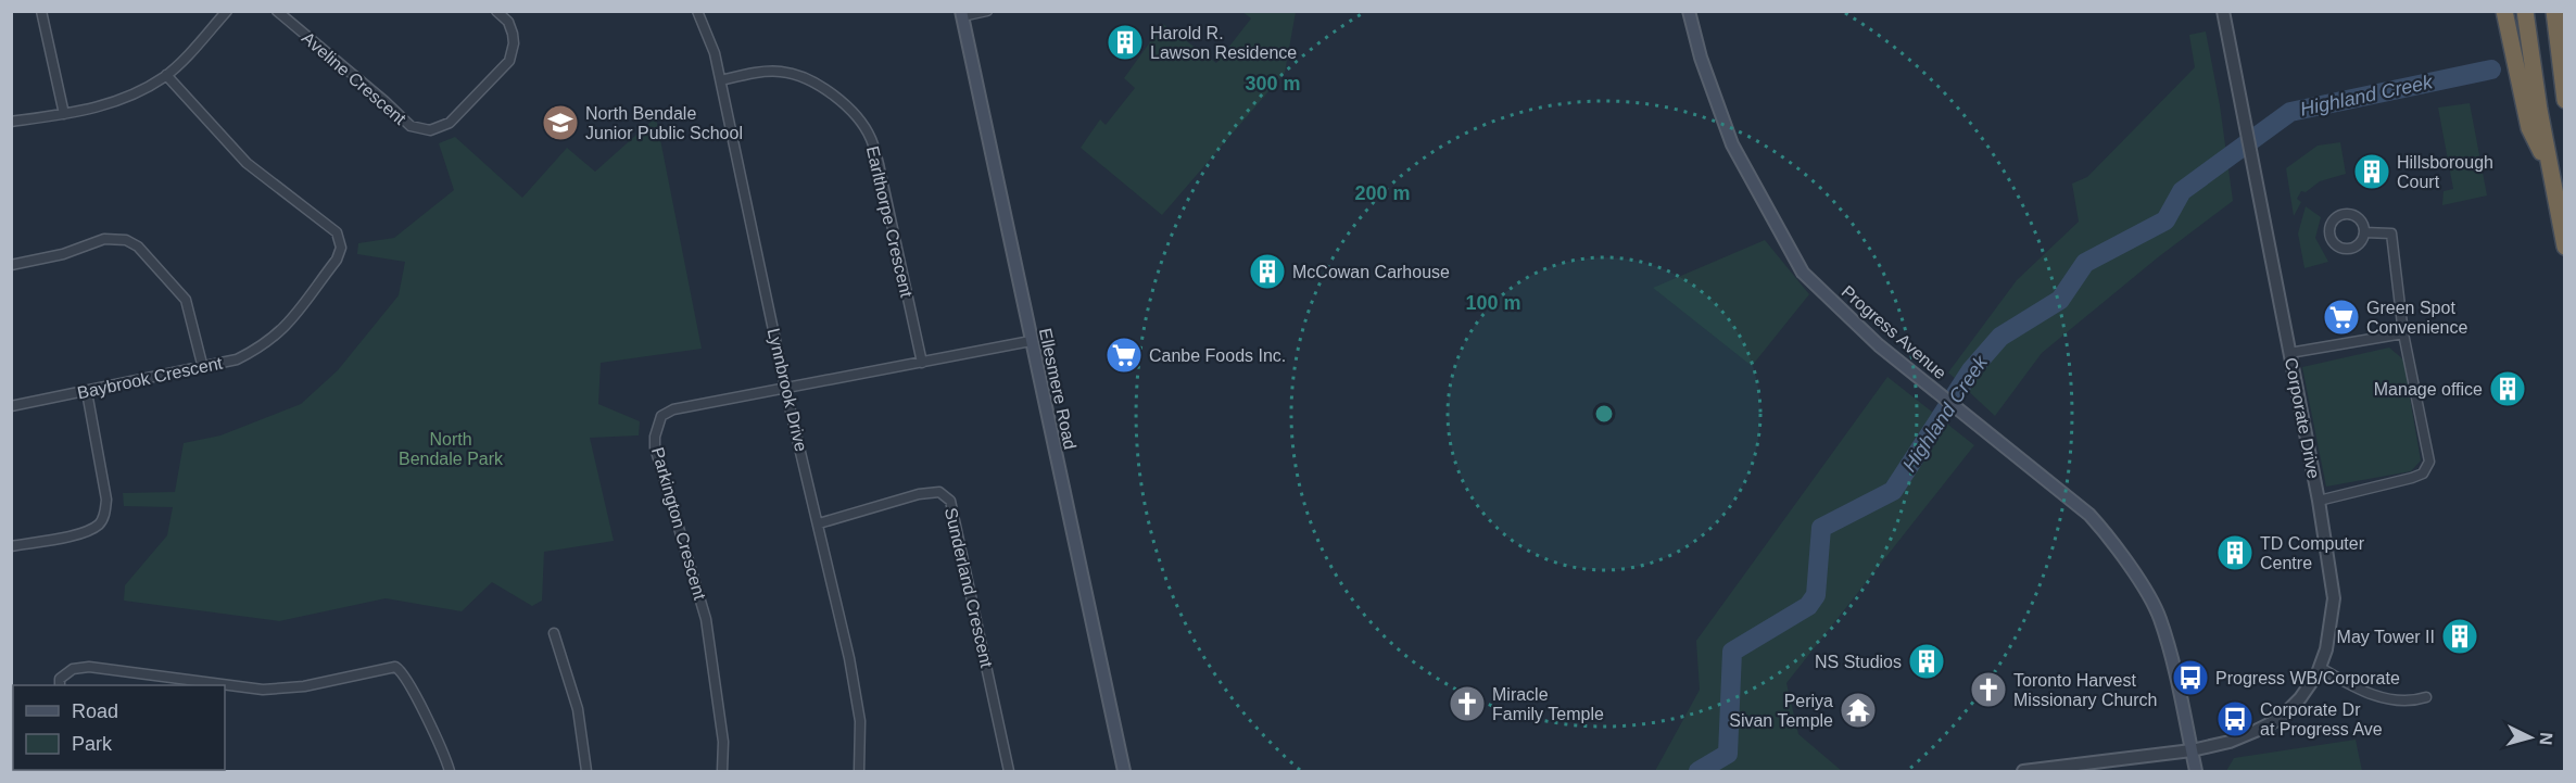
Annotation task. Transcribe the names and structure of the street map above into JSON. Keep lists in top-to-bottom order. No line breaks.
{"streets":{"main road":["Progress Avenue","Ellesmere Road"],"street":["Aveline Crescent","Earlthorpe Crescent","Baybrook Crescent","Lynnbrook Drive","Corporate Drive","Parkington Crescent","Sunderland Crescent"]},"crossings":[["Earlthorpe Crescent","Lynnbrook Drive"],["Earlthorpe Crescent","Parkington Crescent"],["Progress Avenue","Corporate Drive"],["Ellesmere Road","Parkington Crescent"],["Lynnbrook Drive","Parkington Crescent"],["Lynnbrook Drive","Sunderland Crescent"]],"water":["Highland Creek"],"parks":["North Bendale Park"],"places":{"building":["Harold R. Lawson Residence","Hillsborough Court","McCowan Carhouse","Manage office","TD Computer Centre","May Tower II","NS Studios"],"school or university":["North Bendale Junior Public School"],"supermarket":["Green Spot Convenience","Canbe Foods Inc."],"bus stop":["Progress WB/Corporate","Corporate Dr at Progress Ave"],"church":["Toronto Harvest Missionary Church","Miracle Family Temple"],"temple":["Periya Sivan Temple"]},"legend":["Road","Park"],"north":"right","rings":["300 m","200 m","100 m"]}
